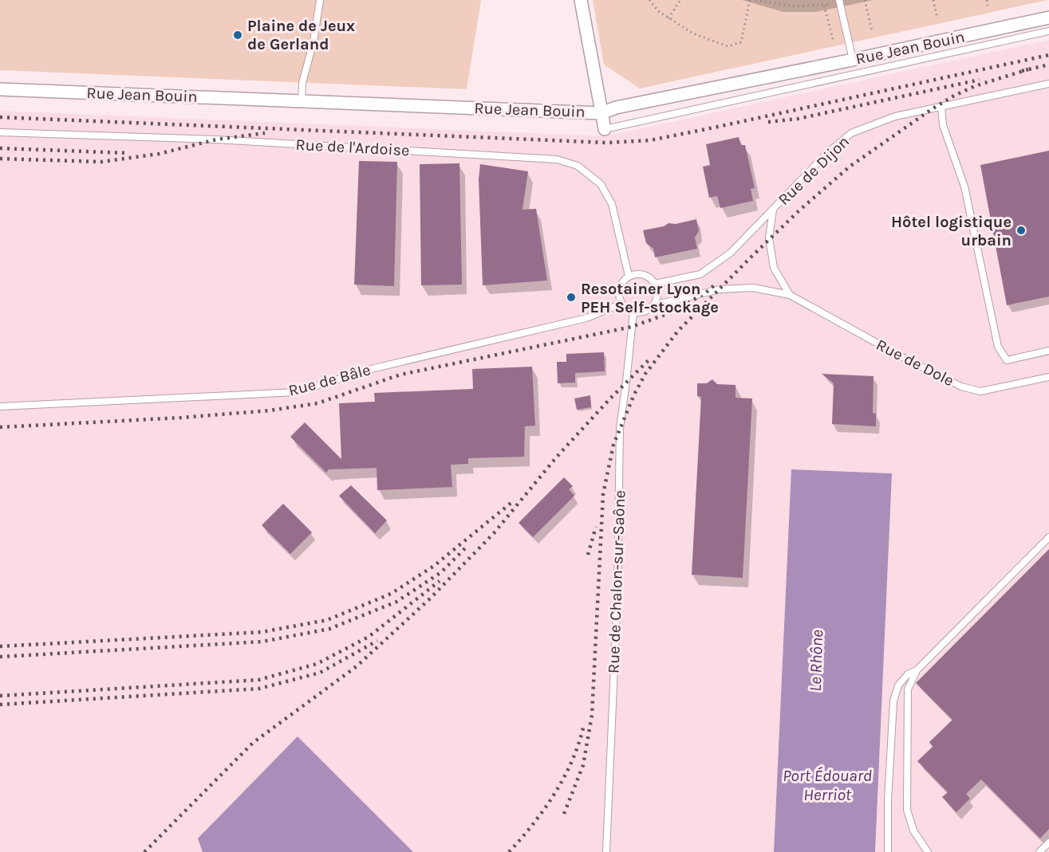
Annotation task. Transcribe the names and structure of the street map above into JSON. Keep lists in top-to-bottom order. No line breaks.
{"streets":{"street":["Rue Jean Bouin"],"lane":["Rue de l'Ardoise","Rue de Dijon","Rue de Dole","Rue de Bâle","Rue de Chalon-sur-Saône"]},"crossings":[["Rue de l'Ardoise","Rue de Dijon"],["Rue de l'Ardoise","Rue de Dole"],["Rue de l'Ardoise","Rue de Bâle"],["Rue de l'Ardoise","Rue de Chalon-sur-Saône"],["Rue de Dijon","Rue de Dole"],["Rue de Dijon","Rue de Bâle"],["Rue de Dijon","Rue de Chalon-sur-Saône"],["Rue de Dole","Rue de Bâle"],["Rue de Dole","Rue de Chalon-sur-Saône"],["Rue de Bâle","Rue de Chalon-sur-Saône"]],"water":["Le Rhône","Port Édouard Herriot"],"places":["Plaine de Jeux de Gerland","Hôtel logistique urbain","Resotainer Lyon PEH Self-stockage"]}
